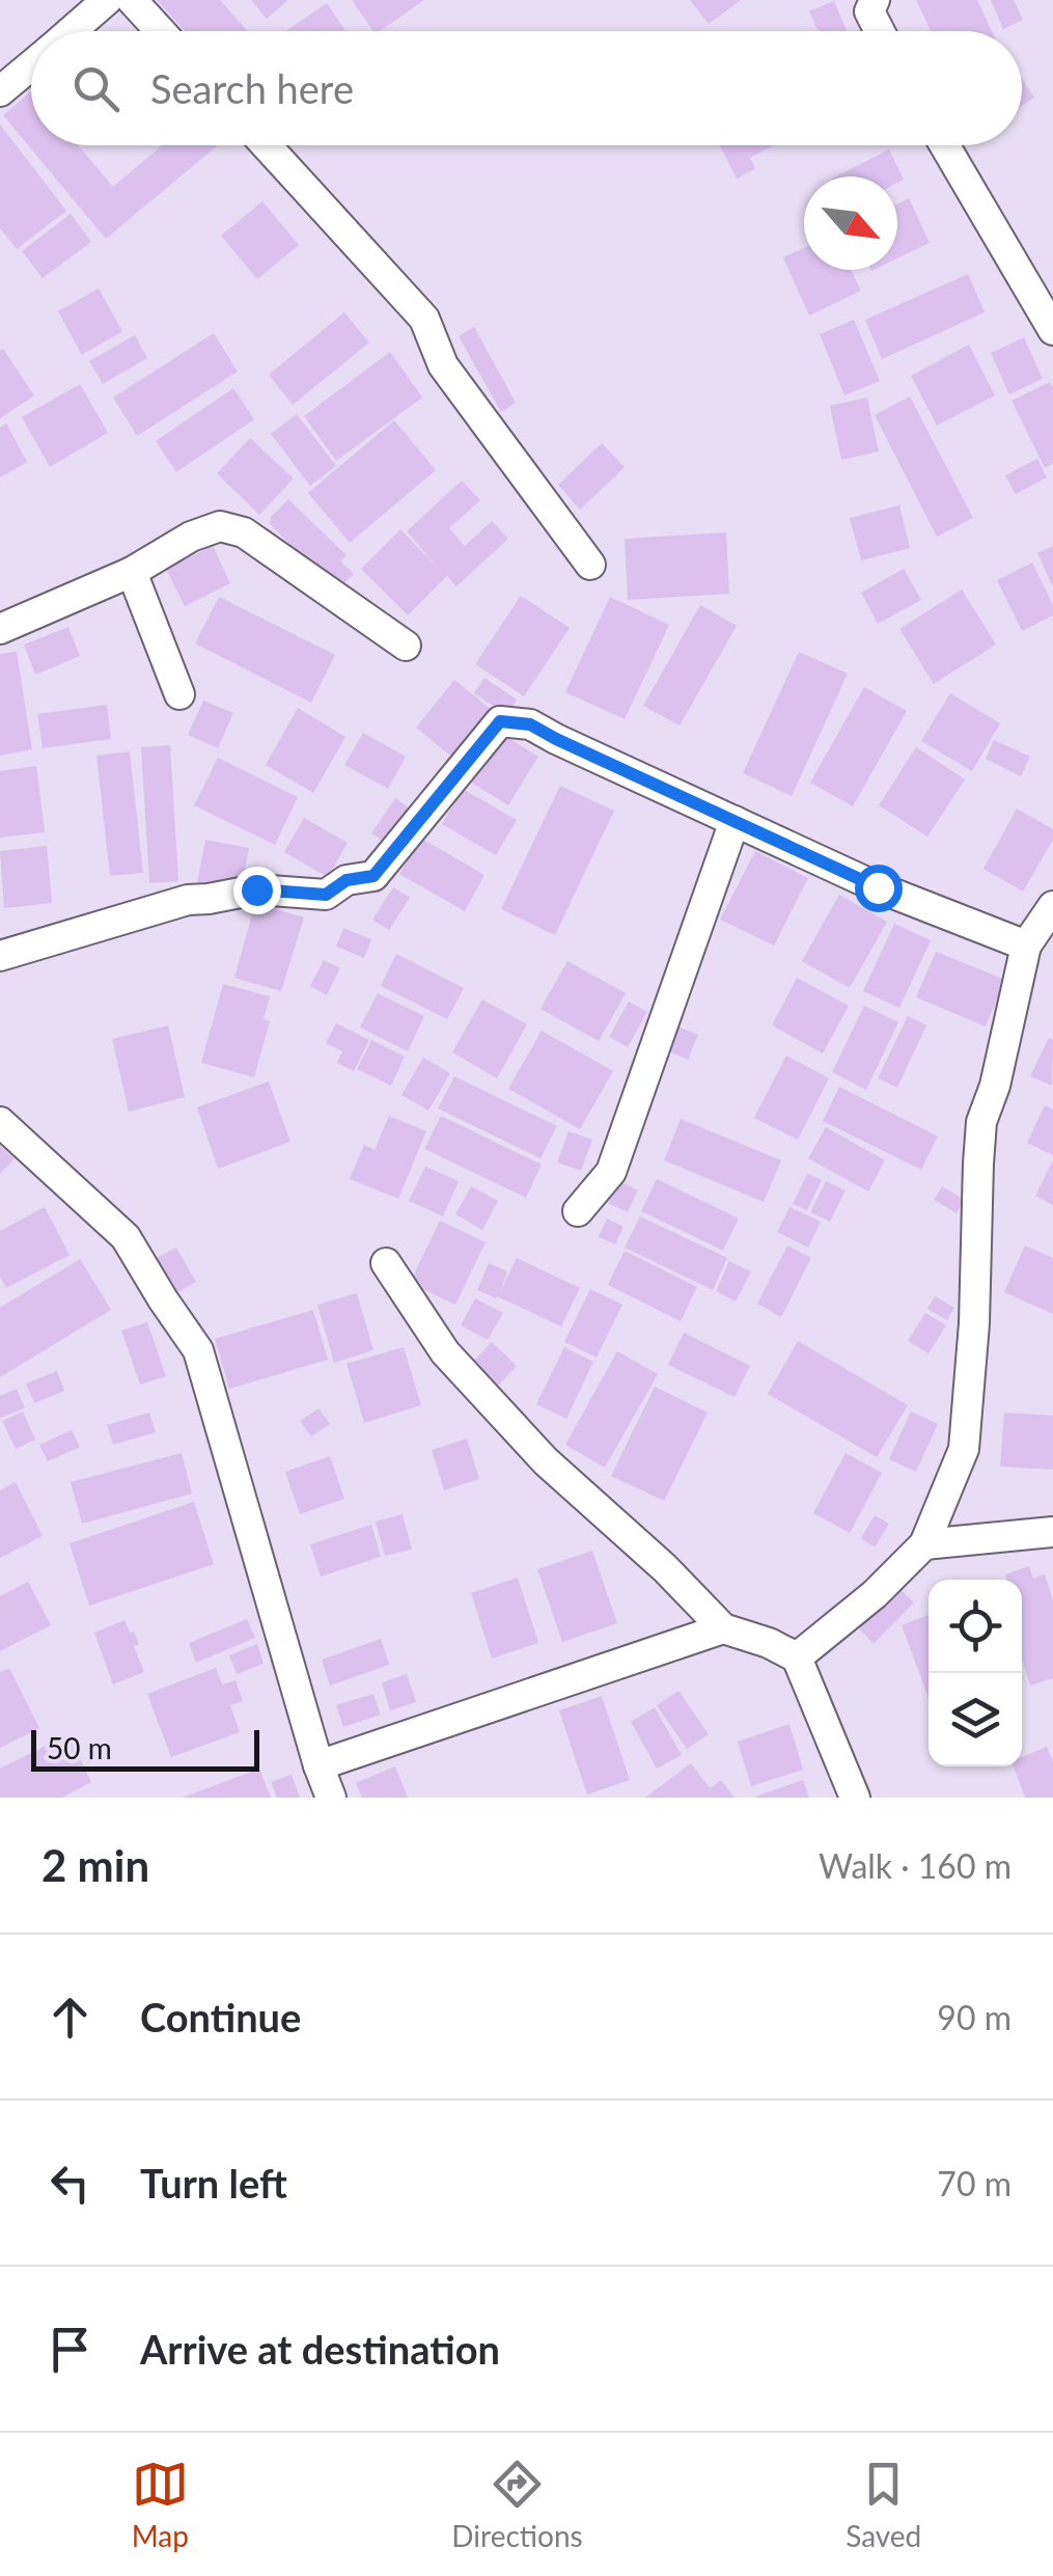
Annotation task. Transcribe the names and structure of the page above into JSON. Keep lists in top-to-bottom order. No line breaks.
{"scale_bar":"50 m","north":"bottom right","page":{"search":"Search here","scale":"50 m","heading":["2 min","Walk · 160 m"],"list":[["Continue","90 m"],["Turn left","70 m"],"Arrive at destination"],"nav":["Map","Directions","Saved"]}}
